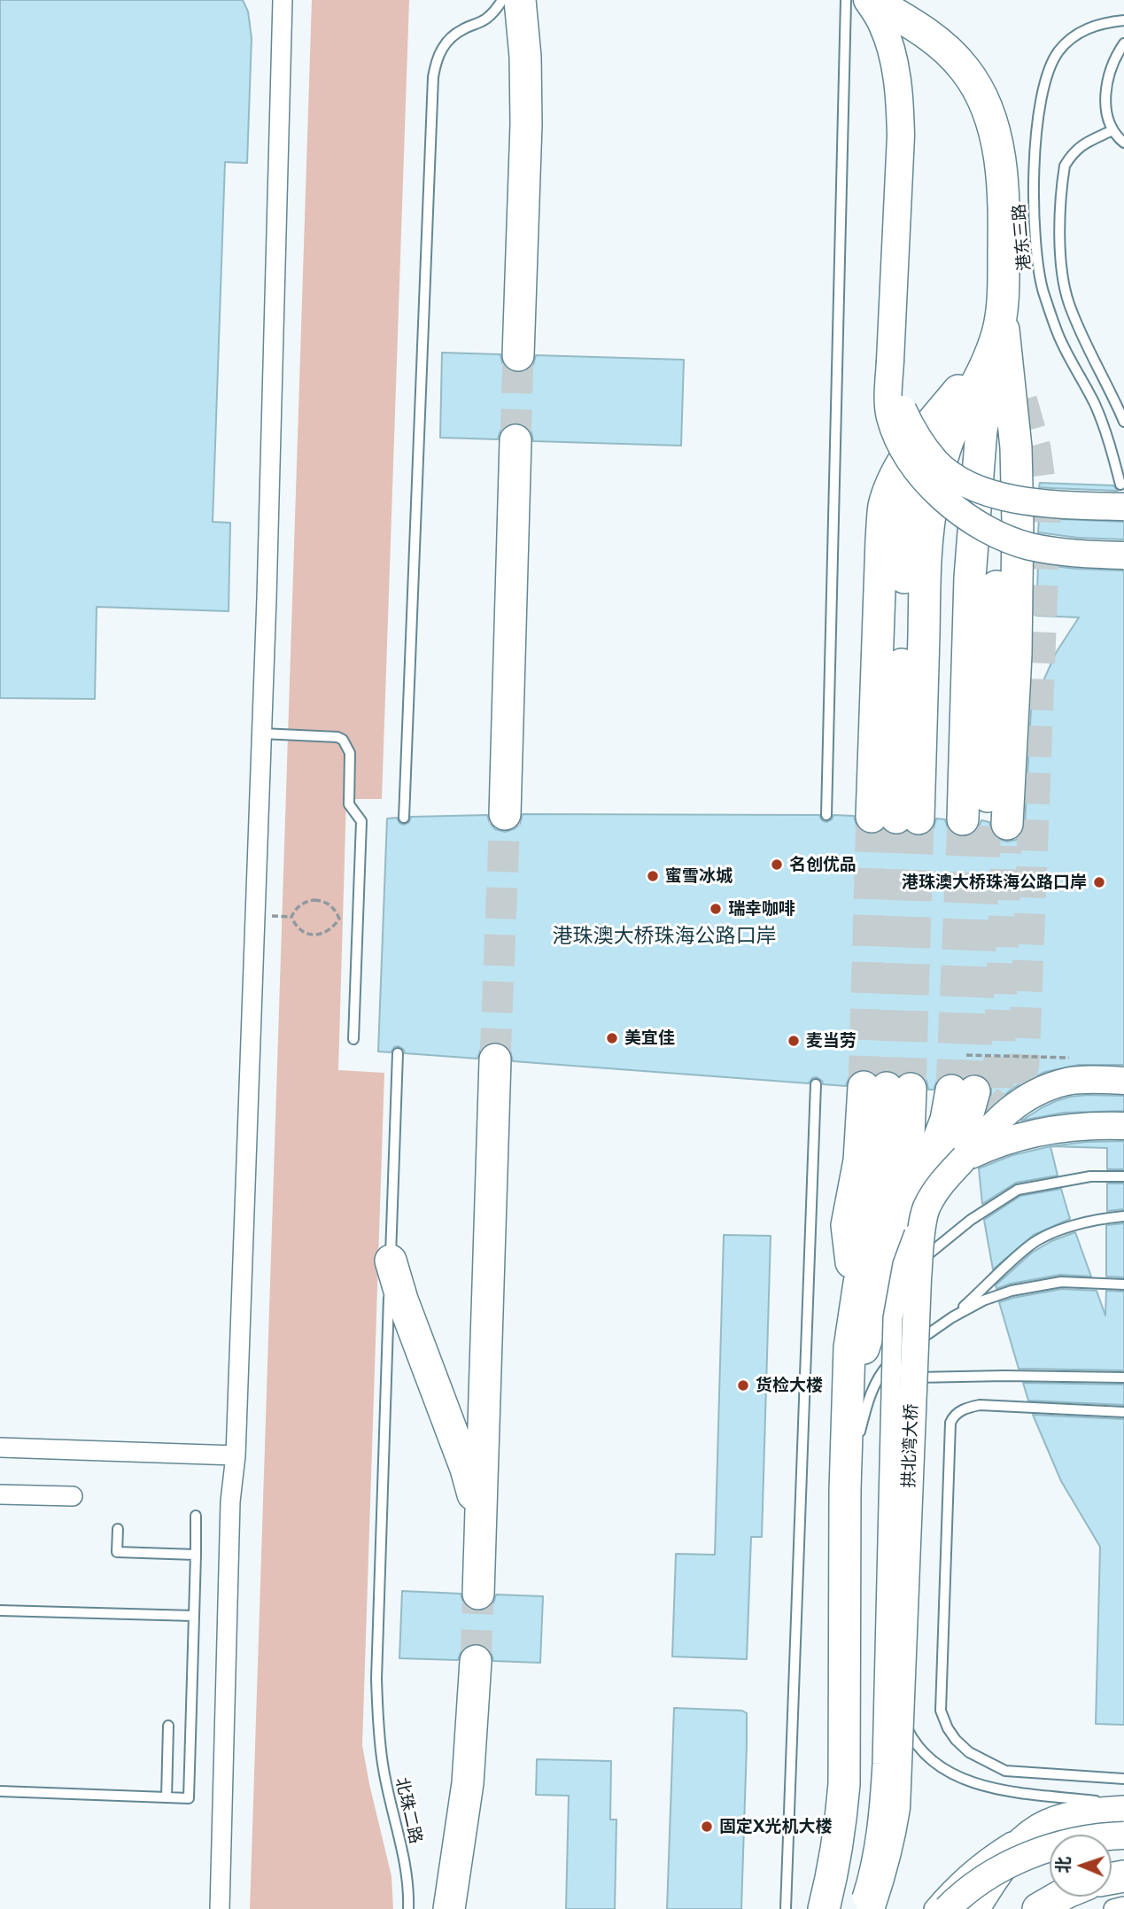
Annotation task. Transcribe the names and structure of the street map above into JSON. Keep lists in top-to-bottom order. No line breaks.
{"streets":{"main road":["拱北湾大桥"],"lane":["港东三路","北珠二路"]},"districts":["港珠澳大桥珠海公路口岸"],"places":["名创优品","蜜雪冰城","港珠澳大桥珠海公路口岸","瑞幸咖啡","美宜佳","麦当劳","货检大楼","固定X光机大楼"],"north":"left"}
